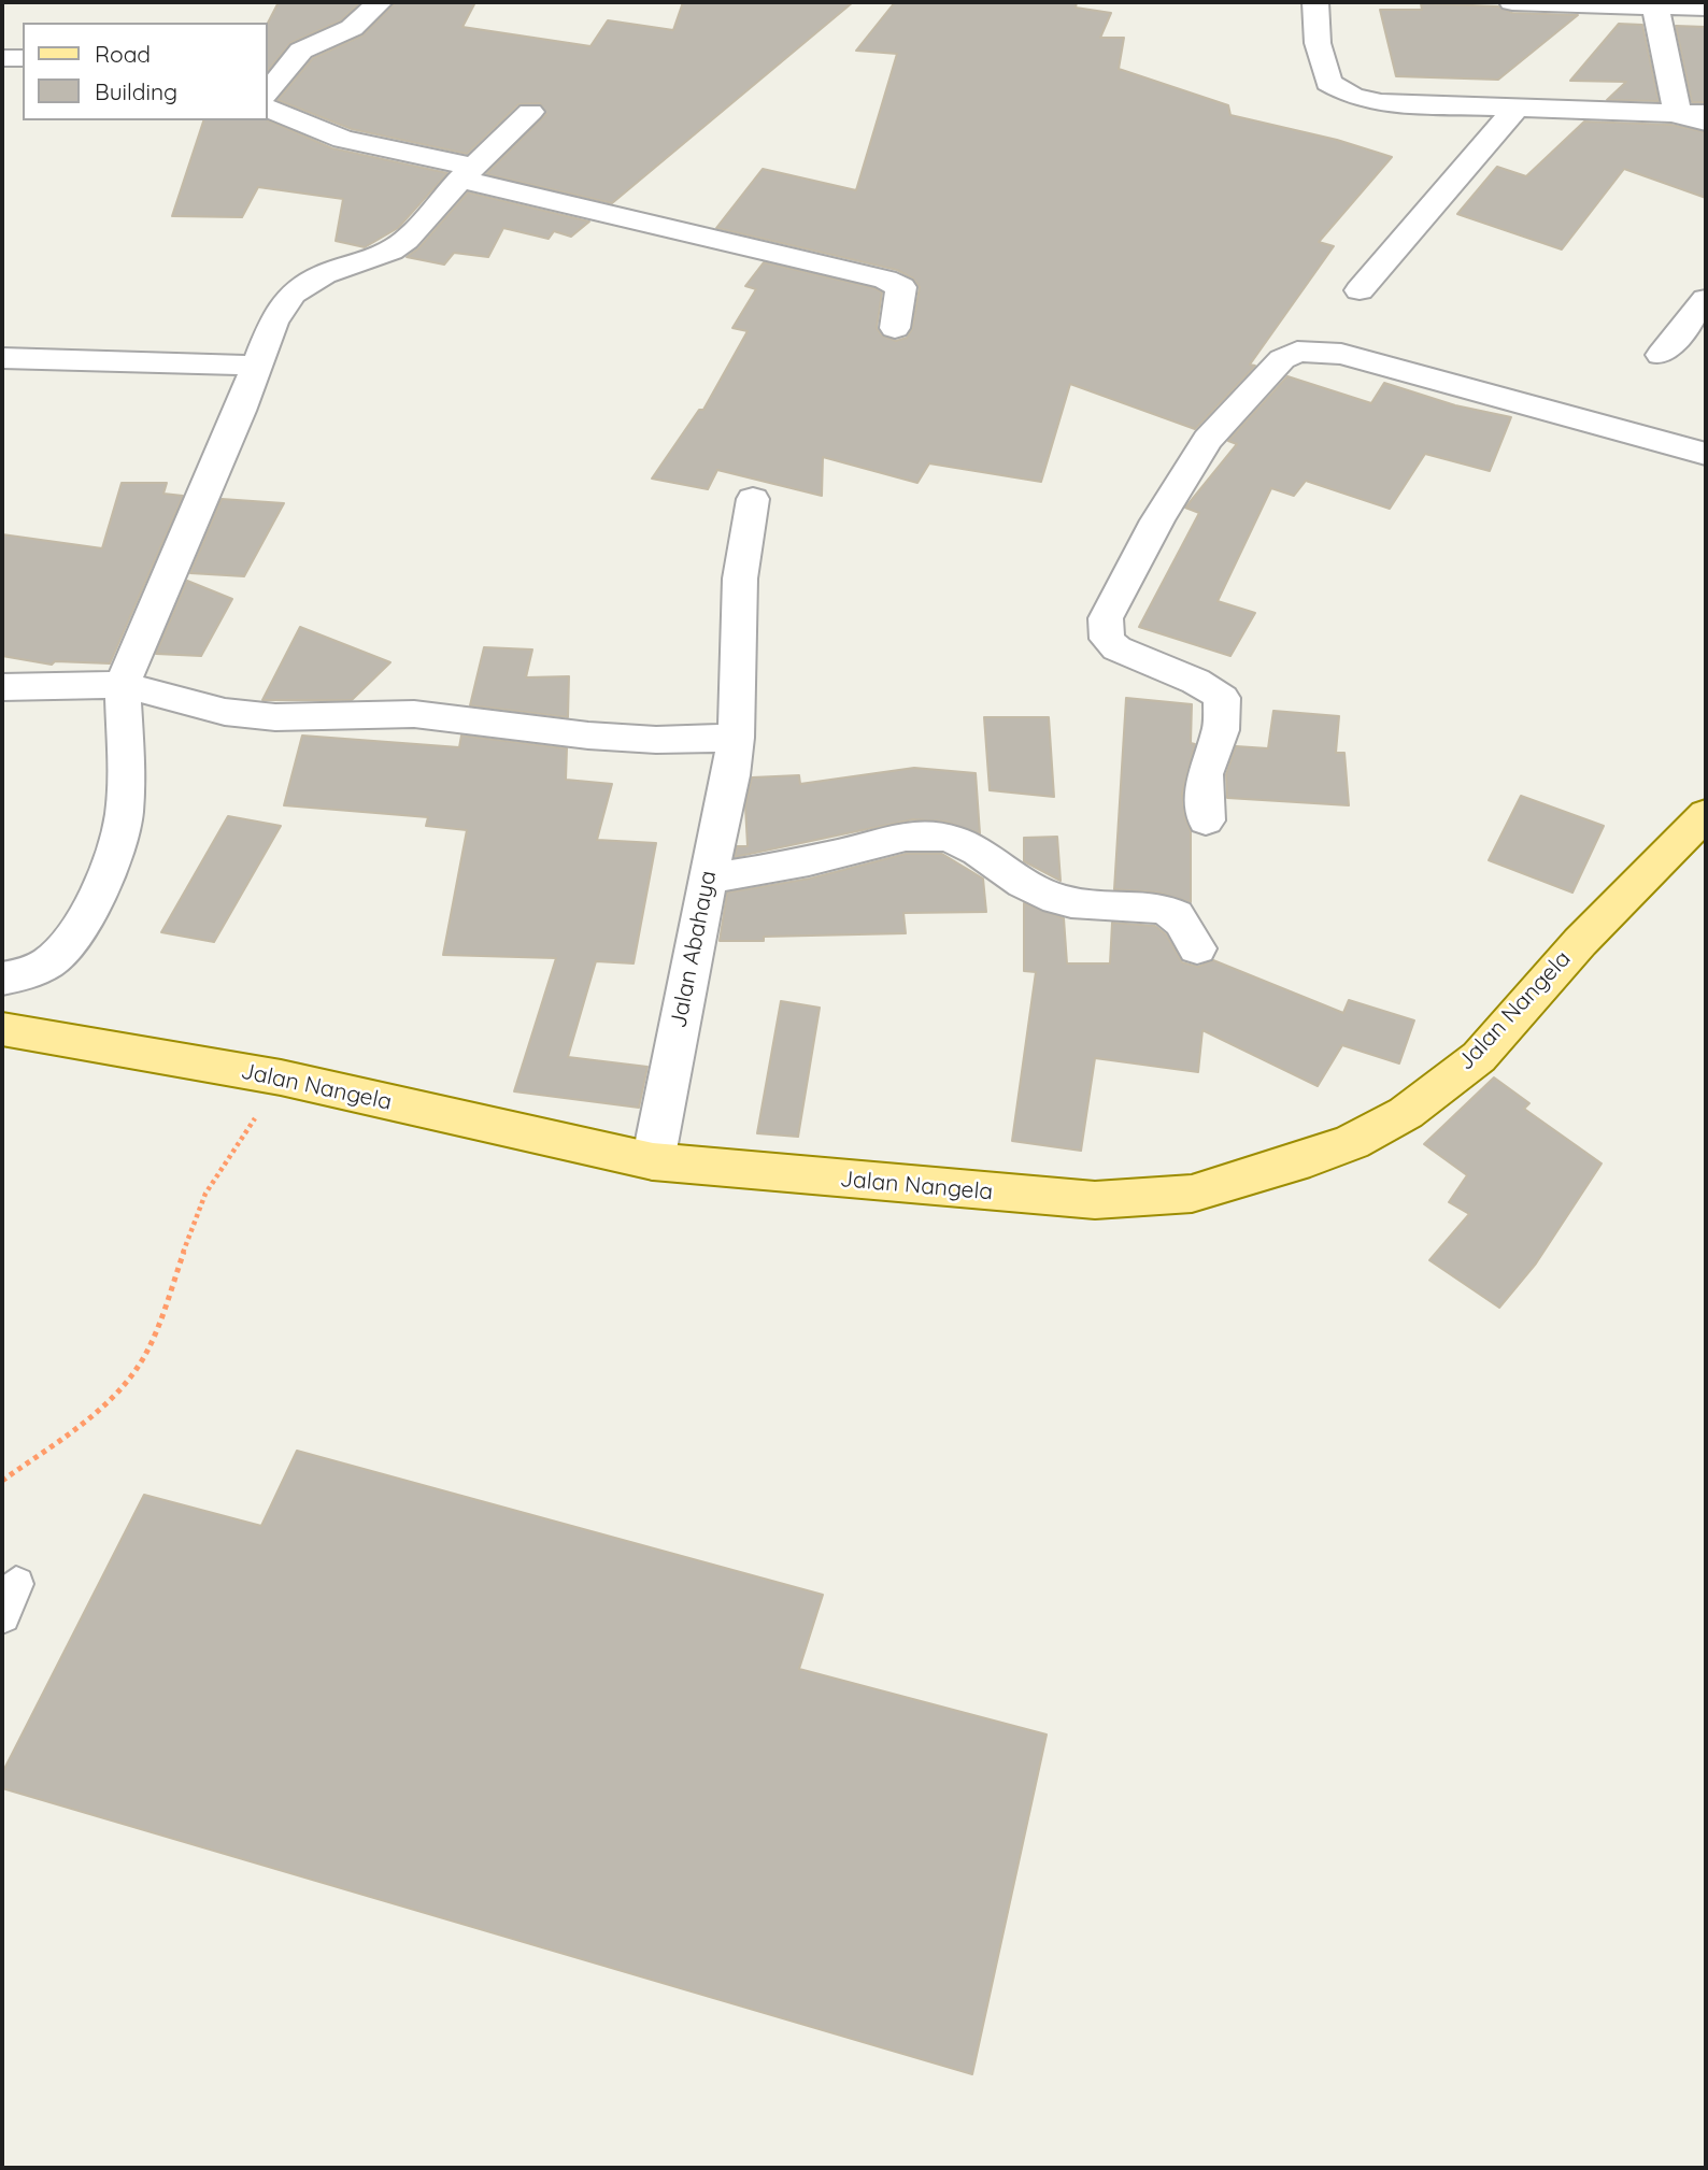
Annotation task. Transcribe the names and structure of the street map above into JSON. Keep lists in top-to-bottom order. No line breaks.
{"streets":{"main road":["Jalan Nangela"],"street":["Jalan Abahaya"]},"crossings":[["Jalan Abahaya","Jalan Nangela"]],"legend":["Road","Building"]}
